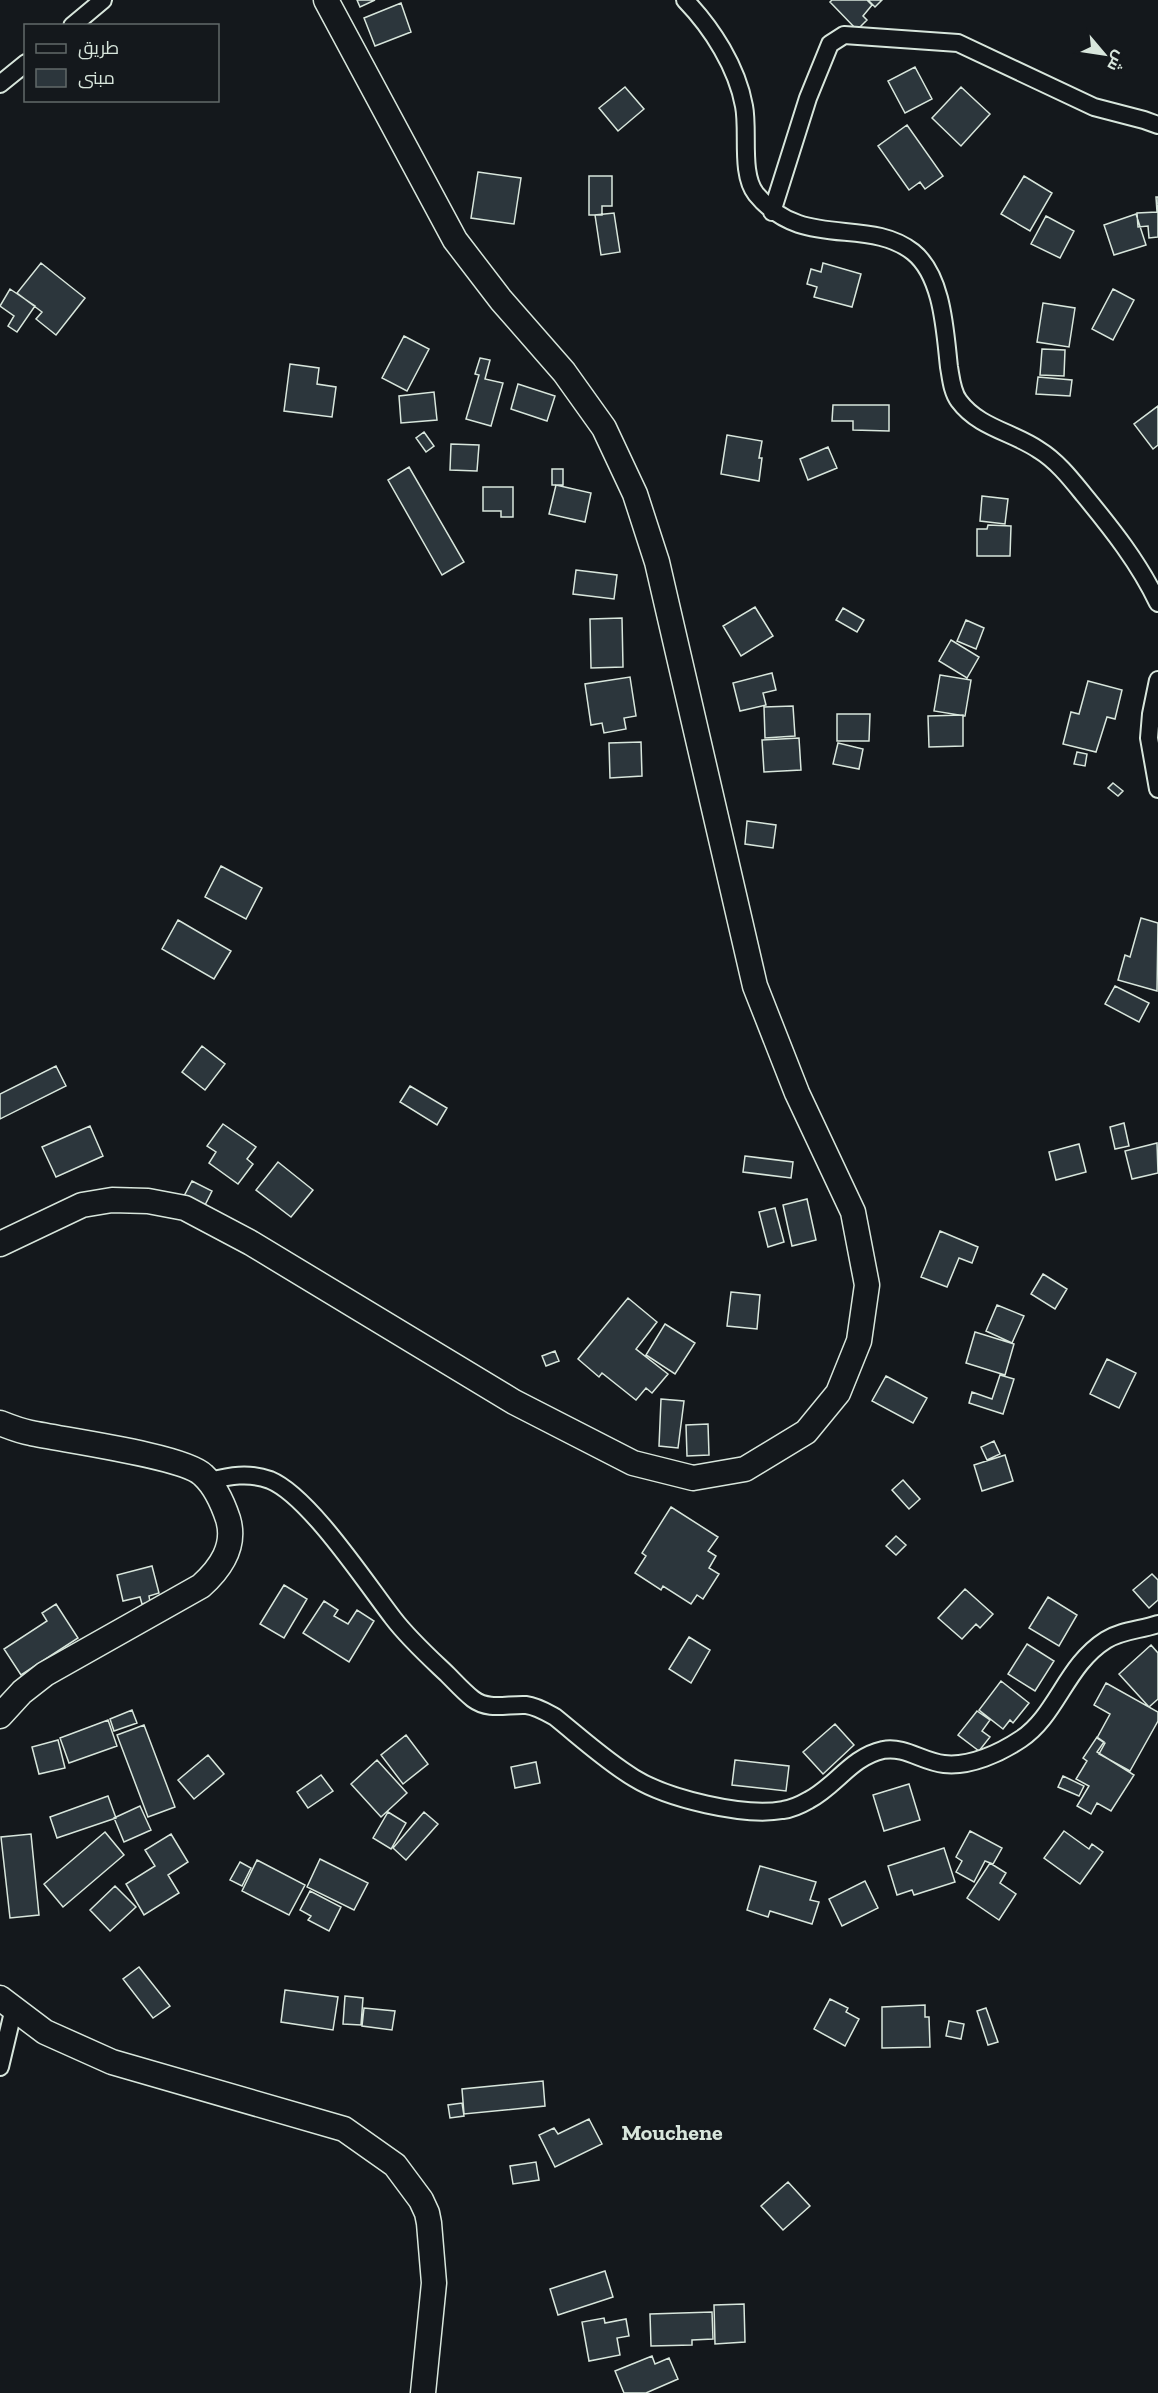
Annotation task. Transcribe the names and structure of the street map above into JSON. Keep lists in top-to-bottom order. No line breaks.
{"districts":["Mouchene"],"legend":["طريق","مبنى"],"north":"bottom right"}
